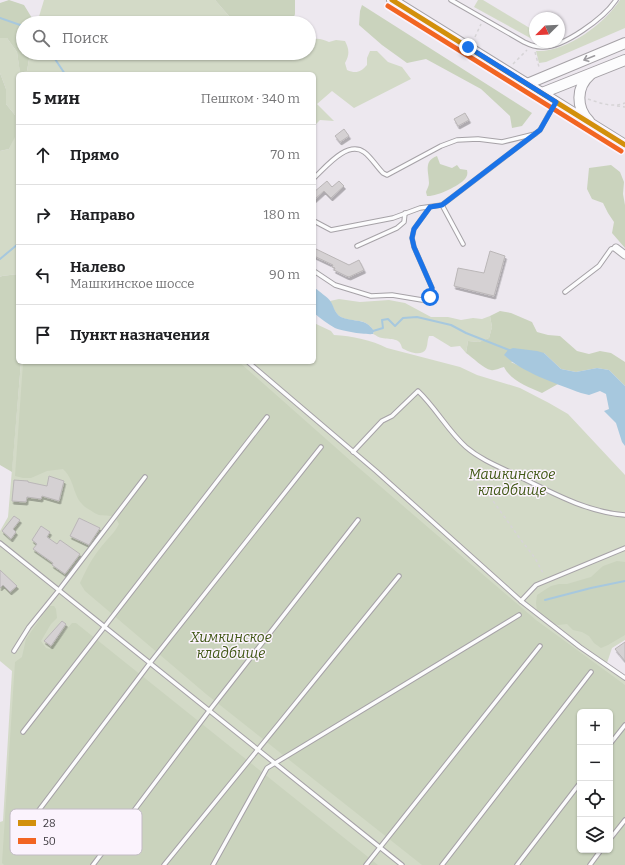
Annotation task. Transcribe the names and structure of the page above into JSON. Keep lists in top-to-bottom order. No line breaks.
{"parks":["Машкинское кладбище","Химкинское кладбище"],"lines":["transit line 28","transit line 50"],"legend":["28","50"],"north":"bottom left","page":{"search":"Поиск","heading":["5 мин","Пешком · 340 m"],"list":[["Прямо","70 m"],["Направо","180 m"],["Налево","Машкинское шоссе","90 m"],"Пункт назначения"],"map_buttons":["+","−"]}}
